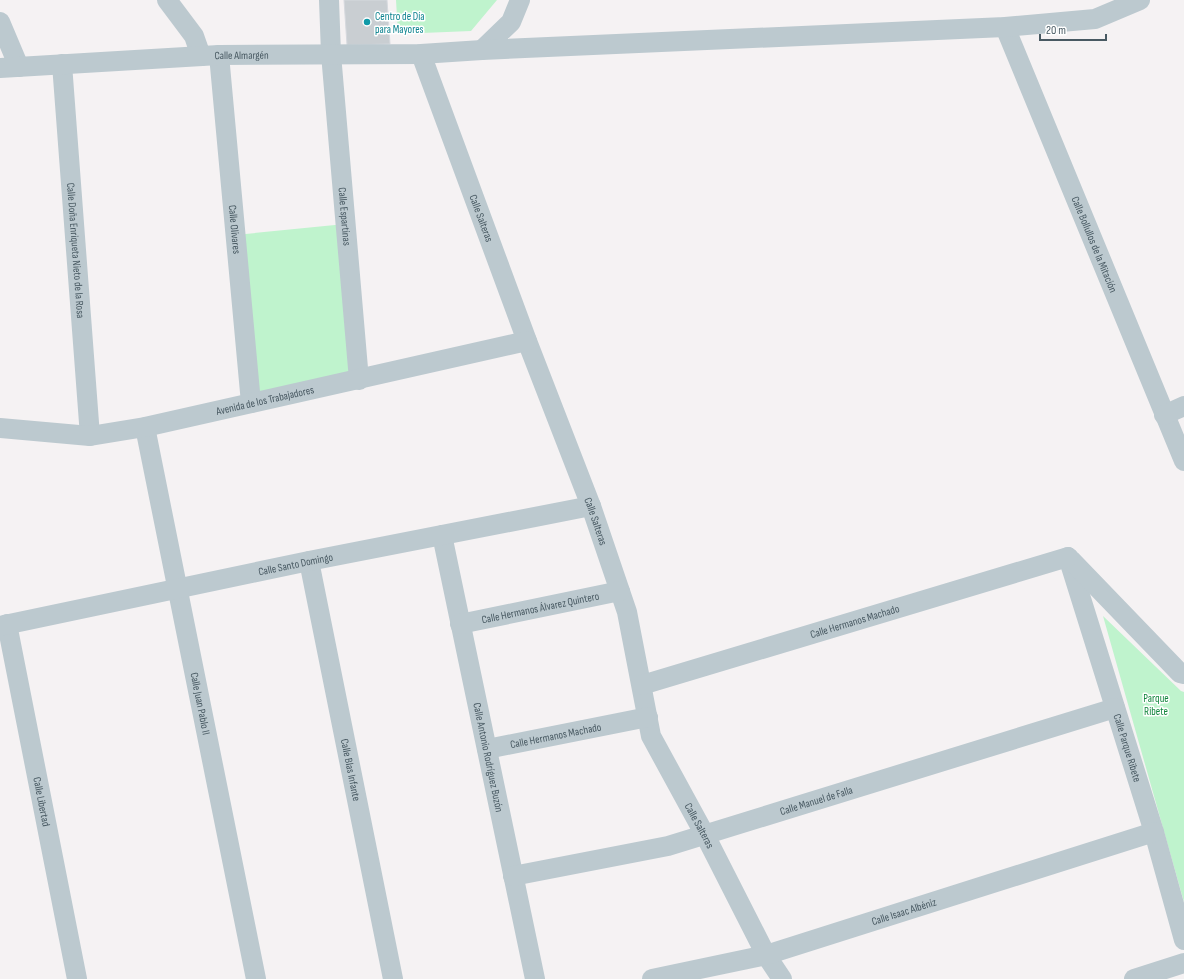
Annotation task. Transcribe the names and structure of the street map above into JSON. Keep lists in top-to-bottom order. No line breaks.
{"streets":{"street":["Calle Almargén","Calle Espartinas","Calle Salteras","Calle Olivares","Calle Bollullos de la Mitación","Calle Doña Enriqueta Nieto de la Rosa","Avenida de los Trabajadores","Calle Santo Domingo","Calle Hermanos Álvarez Quintero","Calle Hermanos Machado","Calle Juan Pablo II","Calle Parque Ribete","Calle Antonio Rodríguez Buzón","Calle Blas Infante","Calle Manuel de Falla","Calle Libertad","Calle Isaac Albéniz"]},"crossings":[["Calle Almargén","Calle Espartinas"],["Calle Almargén","Calle Salteras"],["Calle Almargén","Calle Olivares"],["Calle Almargén","Calle Bollullos de la Mitación"],["Calle Almargén","Calle Doña Enriqueta Nieto de la Rosa"],["Calle Espartinas","Avenida de los Trabajadores"],["Calle Salteras","Avenida de los Trabajadores"],["Calle Salteras","Calle Santo Domingo"],["Calle Salteras","Calle Hermanos Álvarez Quintero"],["Calle Salteras","Calle Hermanos Machado"],["Calle Salteras","Calle Manuel de Falla"],["Calle Salteras","Calle Isaac Albéniz"],["Calle Olivares","Avenida de los Trabajadores"],["Calle Doña Enriqueta Nieto de la Rosa","Avenida de los Trabajadores"],["Avenida de los Trabajadores","Calle Juan Pablo II"],["Calle Santo Domingo","Calle Juan Pablo II"],["Calle Santo Domingo","Calle Antonio Rodríguez Buzón"],["Calle Santo Domingo","Calle Blas Infante"],["Calle Santo Domingo","Calle Libertad"],["Calle Hermanos Álvarez Quintero","Calle Antonio Rodríguez Buzón"],["Calle Hermanos Machado","Calle Parque Ribete"],["Calle Hermanos Machado","Calle Antonio Rodríguez Buzón"],["Calle Parque Ribete","Calle Manuel de Falla"],["Calle Parque Ribete","Calle Isaac Albéniz"],["Calle Antonio Rodríguez Buzón","Calle Manuel de Falla"]],"parks":["Parque Ribete"],"places":["Centro de Día para Mayores"],"scale_bar":"20 m"}
